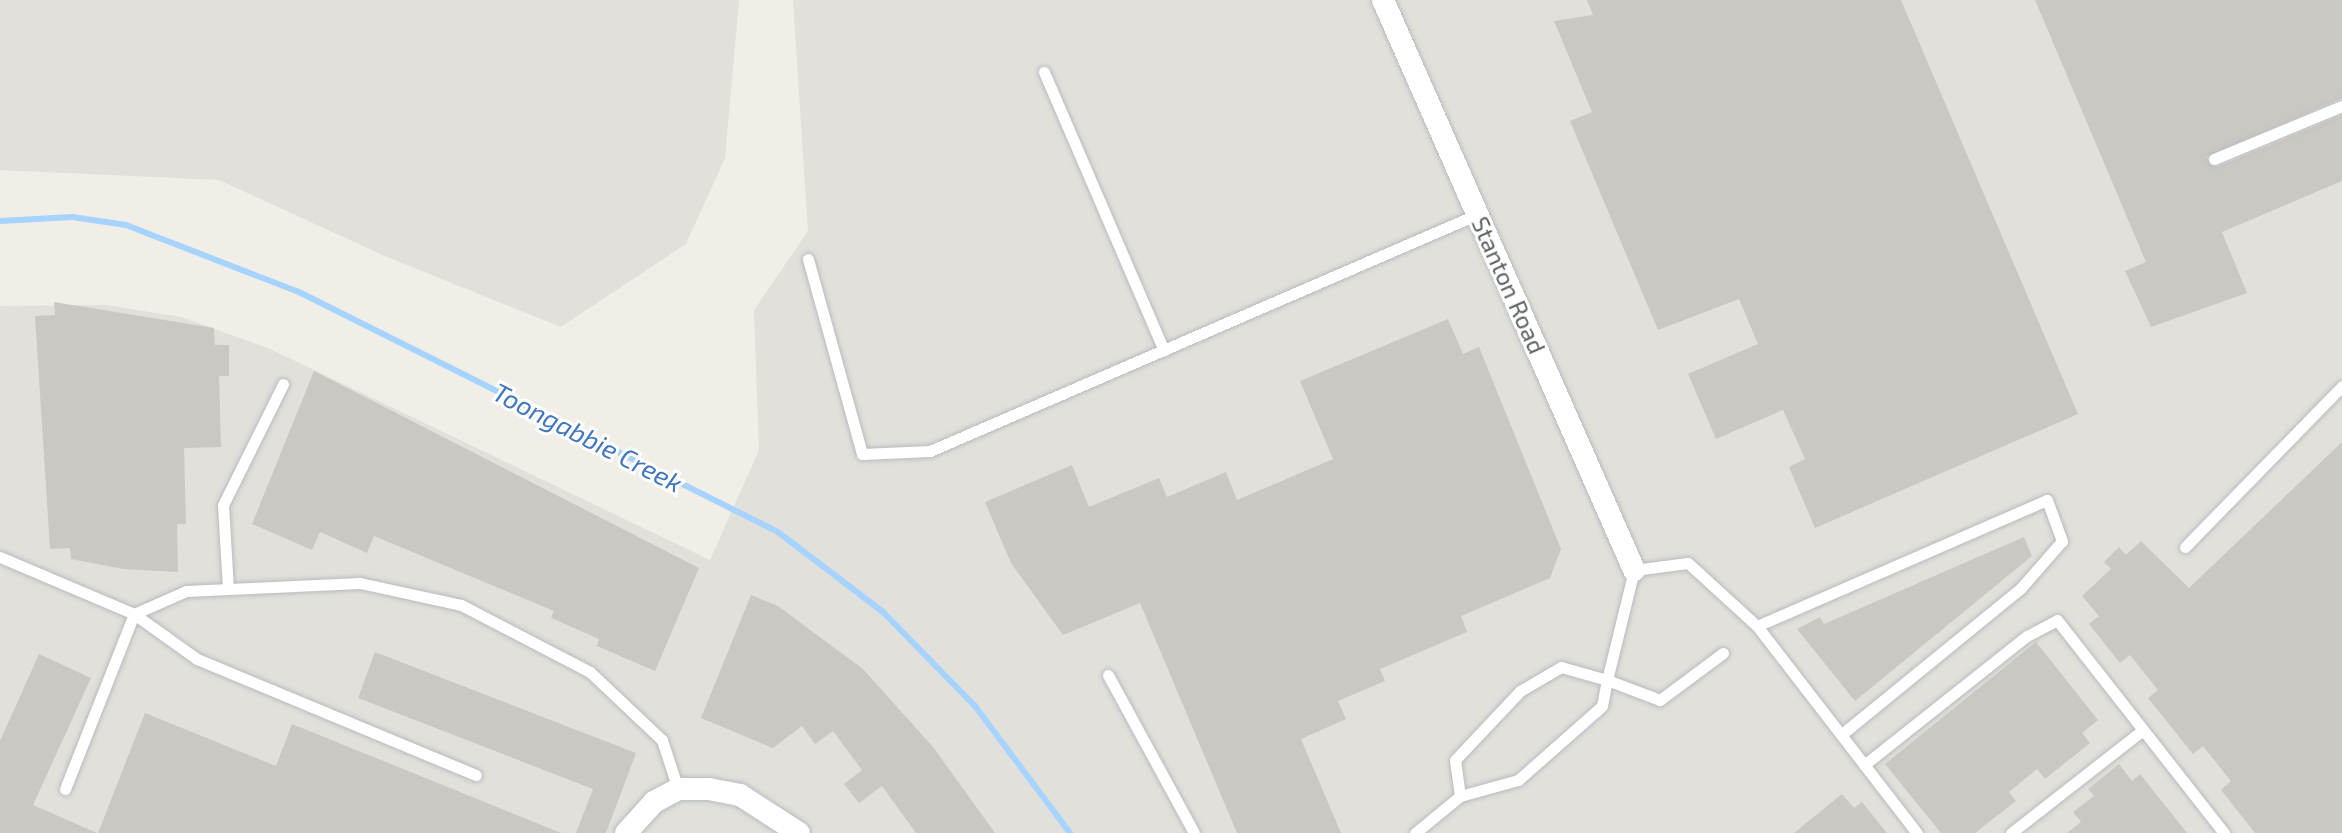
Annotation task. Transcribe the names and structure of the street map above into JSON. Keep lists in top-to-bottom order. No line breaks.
{"streets":{"street":["Stanton Road"]},"water":["Toongabbie Creek"]}
